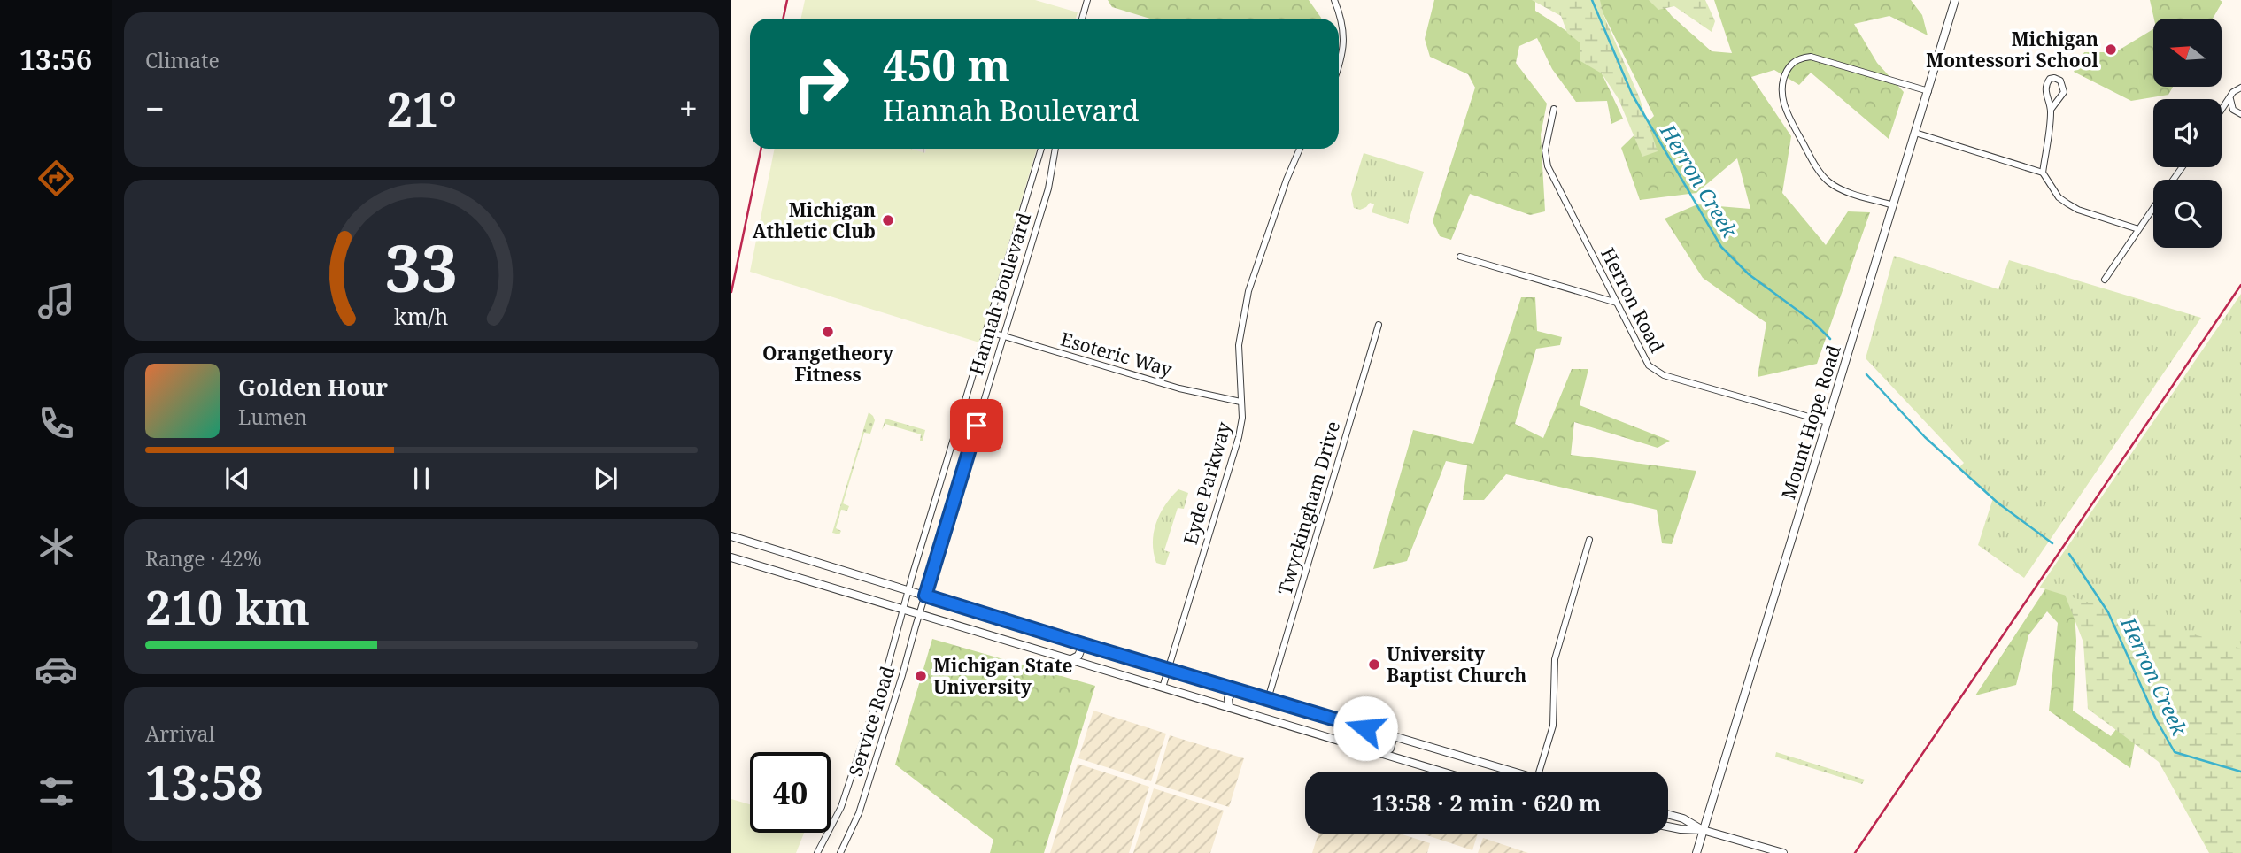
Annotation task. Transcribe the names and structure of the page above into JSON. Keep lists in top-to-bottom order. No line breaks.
{"streets":{"street":["Hannah Boulevard","Herron Road","Esoteric Way","Mount Hope Road","Eyde Parkway","Twyckingham Drive","Service Road"]},"crossings":[["Hannah Boulevard","Esoteric Way"],["Hannah Boulevard","Service Road"],["Herron Road","Mount Hope Road"],["Esoteric Way","Eyde Parkway"]],"water":["Herron Creek"],"places":["Michigan Montessori School","Michigan Athletic Club","Orangetheory Fitness","University Baptist Church","Michigan State University"],"north":"left","page":{"tabs":"13:56","tile":["Climate",["Range · 42%","210 km"],["Arrival","13:58"]],"turn":["450 m","Hannah Boulevard"],"heat":["−","21°","+"],"song":["Golden Hour","Lumen"],"limit":"40","trip":"13:58 · 2 min · 620 m","gauge":["33","km/h"]}}
